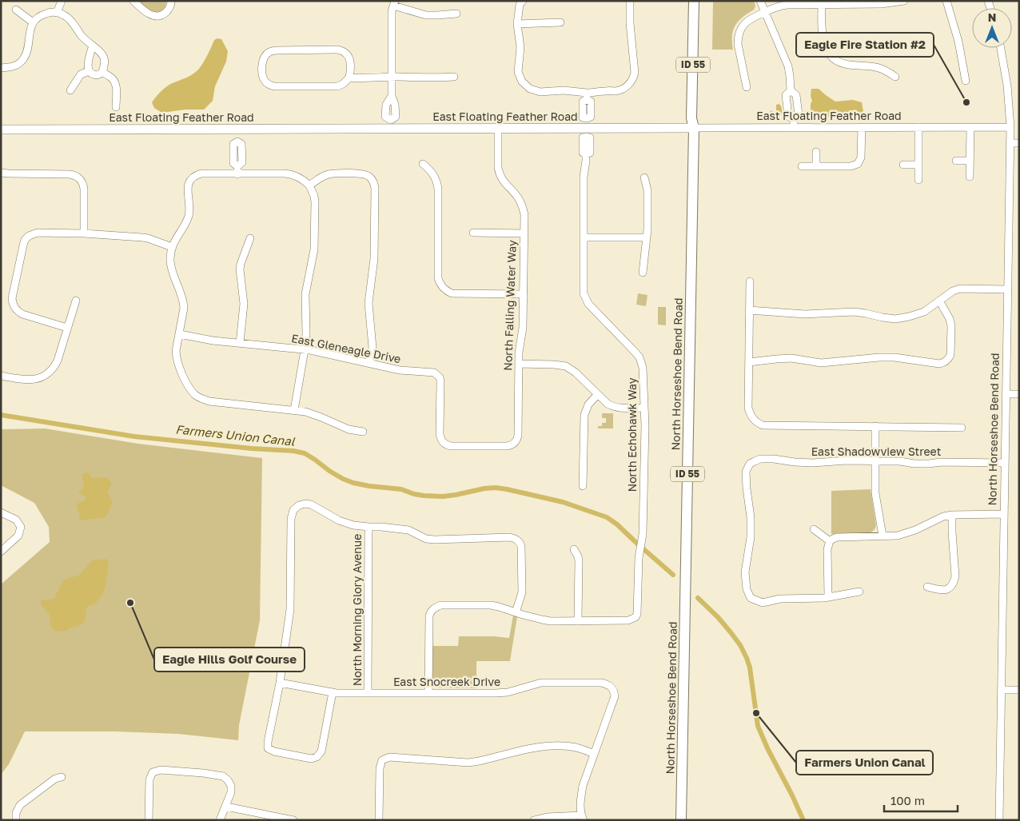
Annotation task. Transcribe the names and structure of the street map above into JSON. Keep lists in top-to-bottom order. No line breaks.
{"streets":{"highway":["ID 55","North Horseshoe Bend Road"],"main road":["East Floating Feather Road"],"street":["North Falling Water Way","East Gleneagle Drive","North Echohawk Way","East Shadowview Street","North Morning Glory Avenue","East Snocreek Drive"]},"crossings":[["East Floating Feather Road","North Falling Water Way"],["East Floating Feather Road","North Horseshoe Bend Road"],["East Floating Feather Road","North Echohawk Way"],["North Falling Water Way","East Gleneagle Drive"],["North Horseshoe Bend Road","East Shadowview Street"],["North Morning Glory Avenue","East Snocreek Drive"]],"water":["Farmers Union Canal"],"places":["Eagle Fire Station #2","Eagle Hills Golf Course","Farmers Union Canal"],"scale_bar":"100 m","north":"top"}
